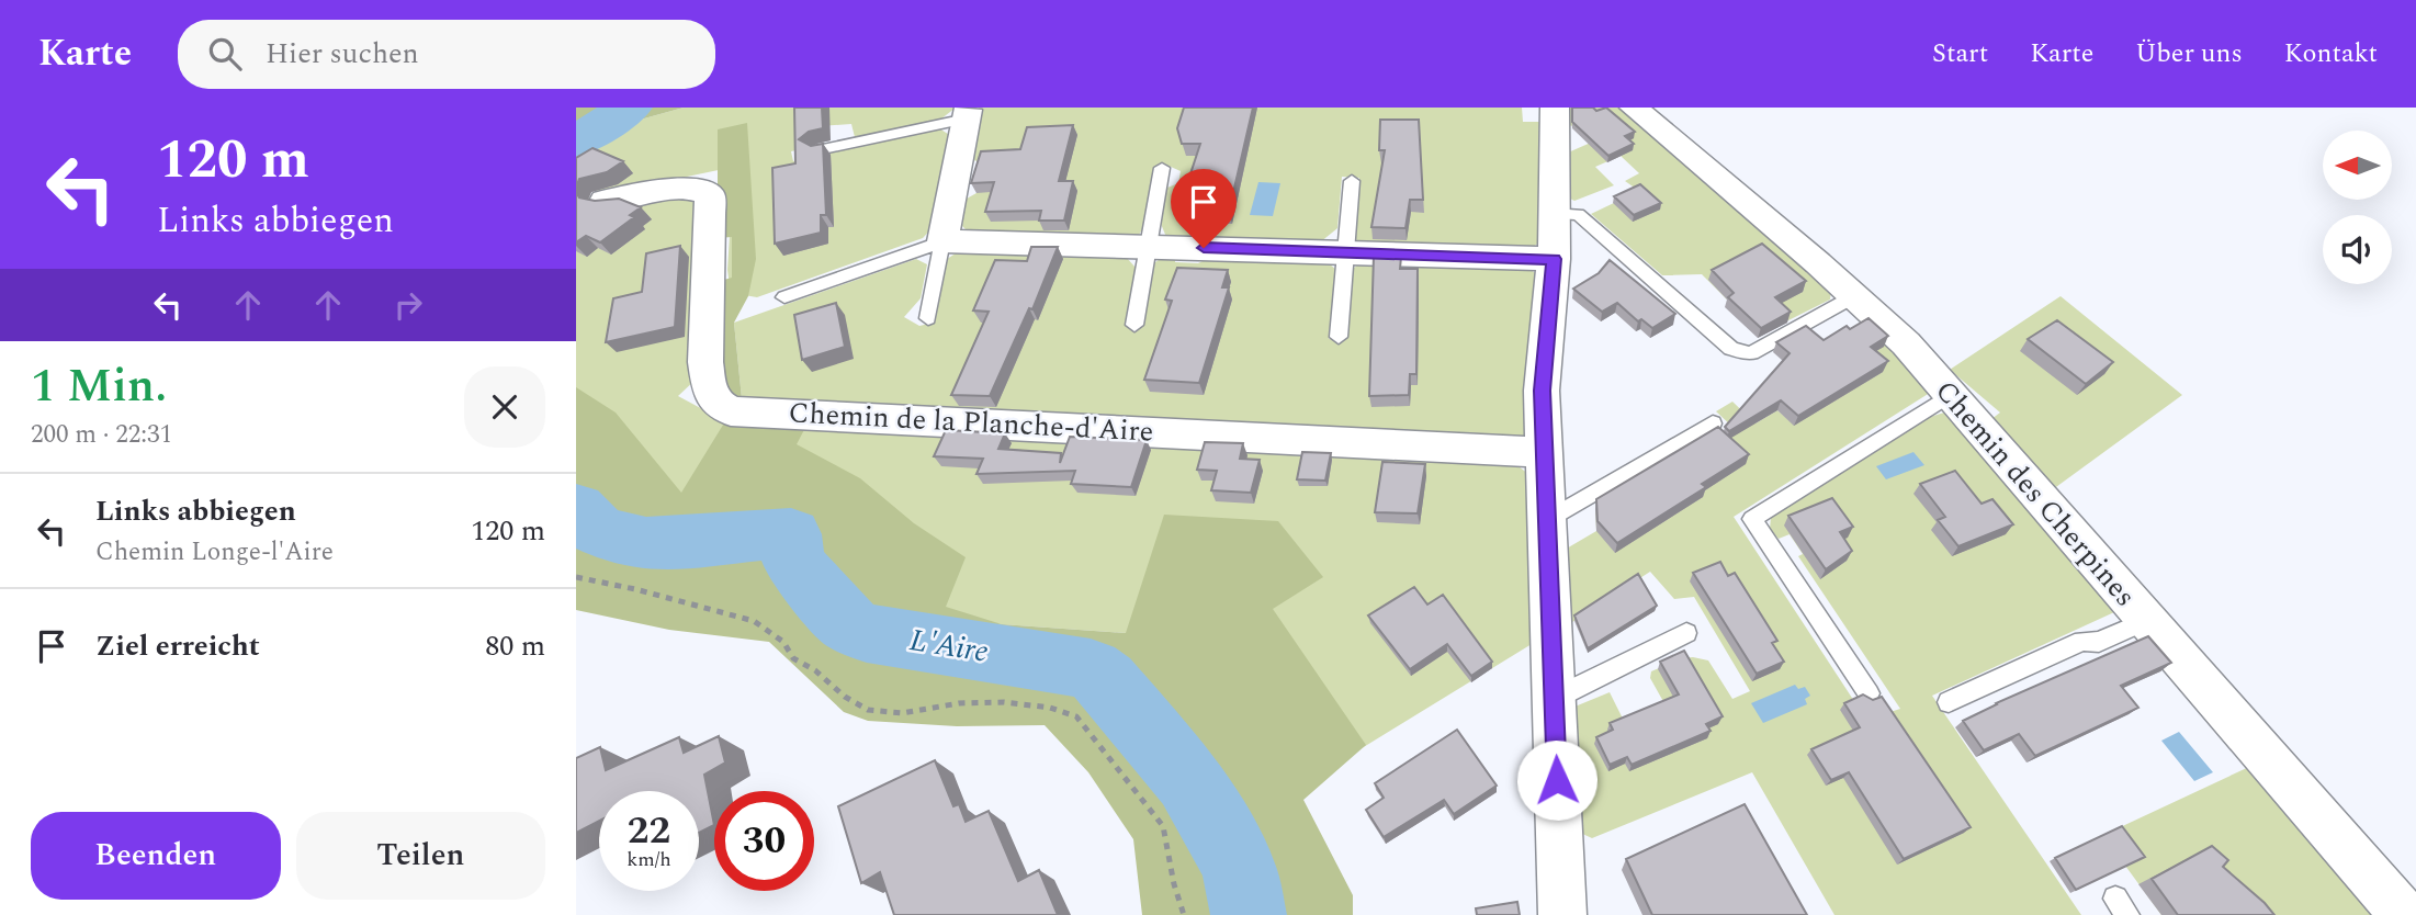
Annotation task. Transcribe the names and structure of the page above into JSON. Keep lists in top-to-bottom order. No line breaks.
{"streets":{"street":["Chemin de la Planche-d'Aire","Chemin des Cherpines"]},"water":["L'Aire"],"north":"left","page":{"header":"Karte","search":"Hier suchen","nav":["Start","Karte","Über uns","Kontakt"],"turn":["120 m","Links abbiegen"],"heading":["1 Min.","200 m · 22:31"],"list":[{"name":"Links abbiegen","note":"Chemin Longe-l'Aire","value":"120 m"},{"name":"Ziel erreicht","value":"80 m"}],"speed":"22 km/h","limit":"30","buttons":["Beenden","Teilen"]}}
